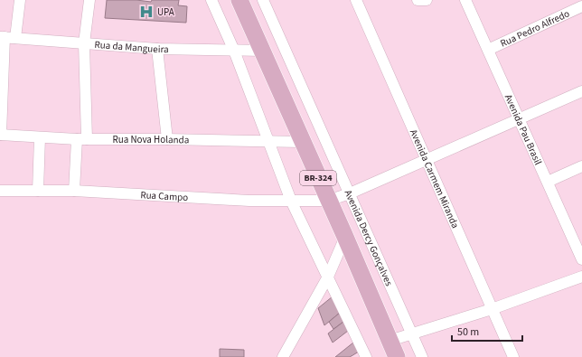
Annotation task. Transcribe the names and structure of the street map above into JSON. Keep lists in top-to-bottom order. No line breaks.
{"streets":{"main road":["BR-324"],"street":["Rua Pedro Alfredo","Rua da Mangueira","Avenida Pau Brasil","Rua Nova Holanda","Avenida Carmem Miranda","Rua Campo","Avenida Dercy Gonçalves"]},"crossings":[["Rua Pedro Alfredo","Avenida Pau Brasil"],["Rua da Mangueira","BR-324"],["Avenida Pau Brasil","Rua Campo"],["Rua Nova Holanda","BR-324"],["BR-324","Rua Campo"],["Avenida Carmem Miranda","Rua Campo"],["Rua Campo","Avenida Dercy Gonçalves"]],"places":{"hospital":["UPA"]},"scale_bar":"50 m"}
